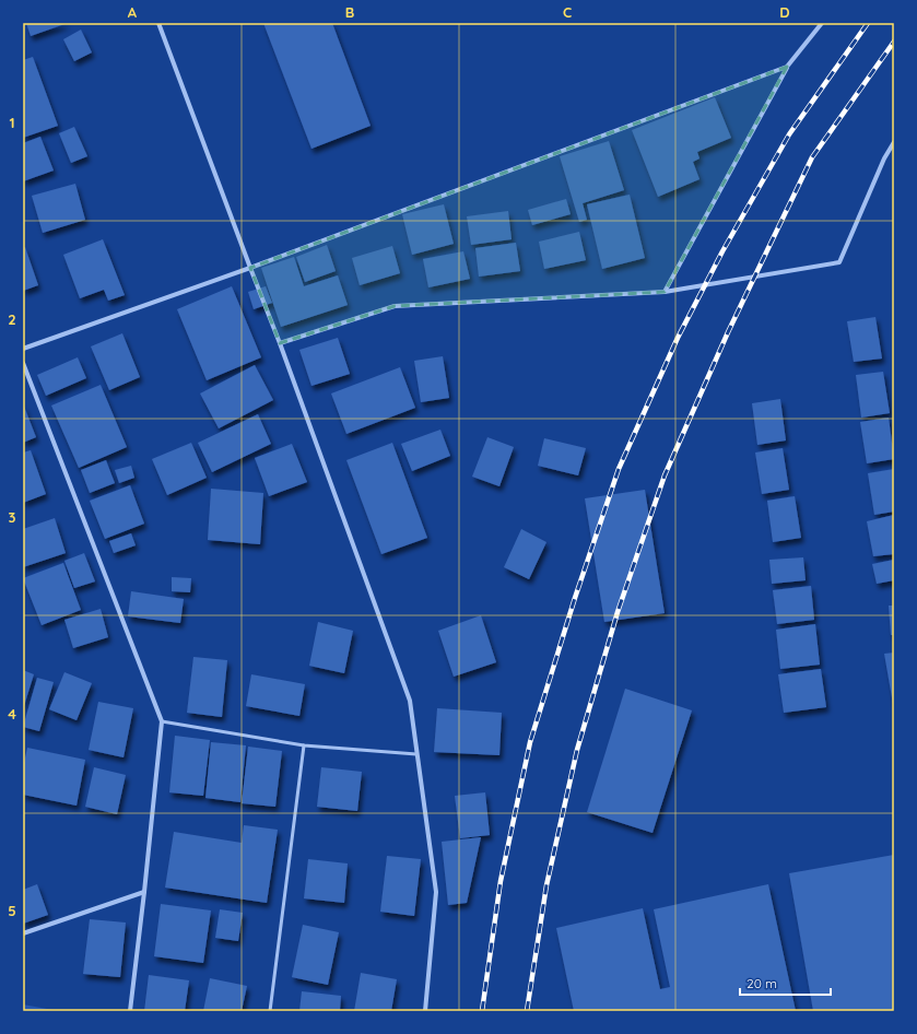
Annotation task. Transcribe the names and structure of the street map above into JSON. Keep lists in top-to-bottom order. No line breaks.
{"scale_bar":"20 m","grid":{"columns":["A","B","C","D"],"rows":["1","2","3","4","5"]}}
